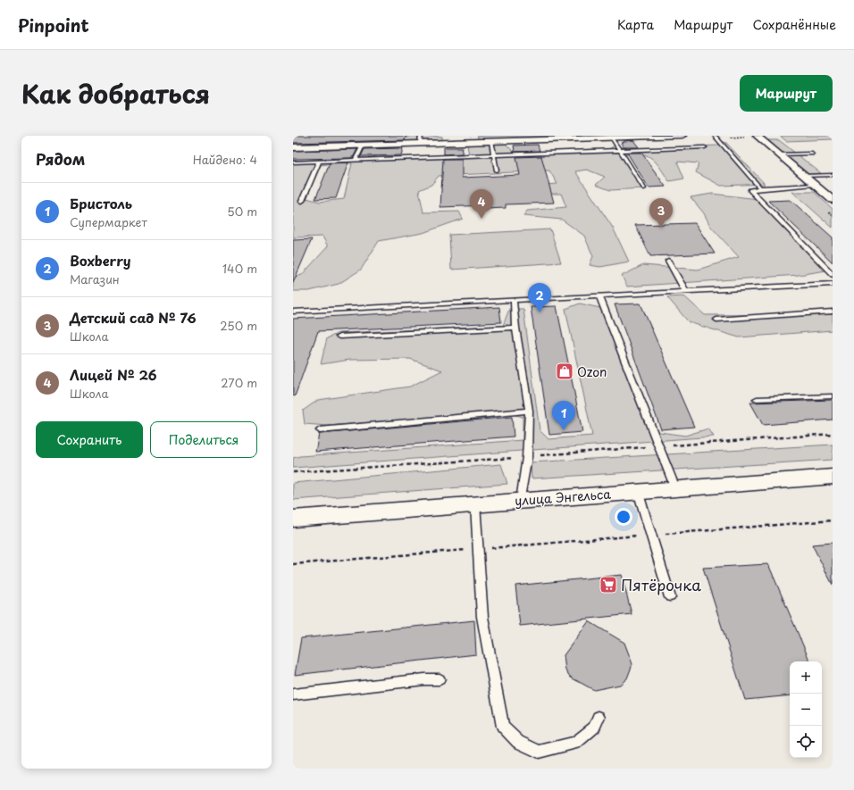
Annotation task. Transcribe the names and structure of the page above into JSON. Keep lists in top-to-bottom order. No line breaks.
{"streets":{"main road":["улица Энгельса"]},"places":{"shop":["Ozon"],"supermarket":["Пятёрочка"]},"page":{"header":"Pinpoint","nav":["Карта","Маршрут","Сохранённые"],"title":"Как добраться","buttons":["Маршрут",["Сохранить","Поделиться"]],"heading":["Рядом","Найдено: 4"],"list":[{"mark":"1","name":"Бристоль","note":"Супермаркет","value":"50 m"},{"mark":"2","name":"Boxberry","note":"Магазин","value":"140 m"},{"mark":"3","name":"Детский сад № 76","note":"Школа","value":"250 m"},{"mark":"4","name":"Лицей № 26","note":"Школа","value":"270 m"}],"pins":["4","3","2","1"],"map_buttons":["+","−"]}}
